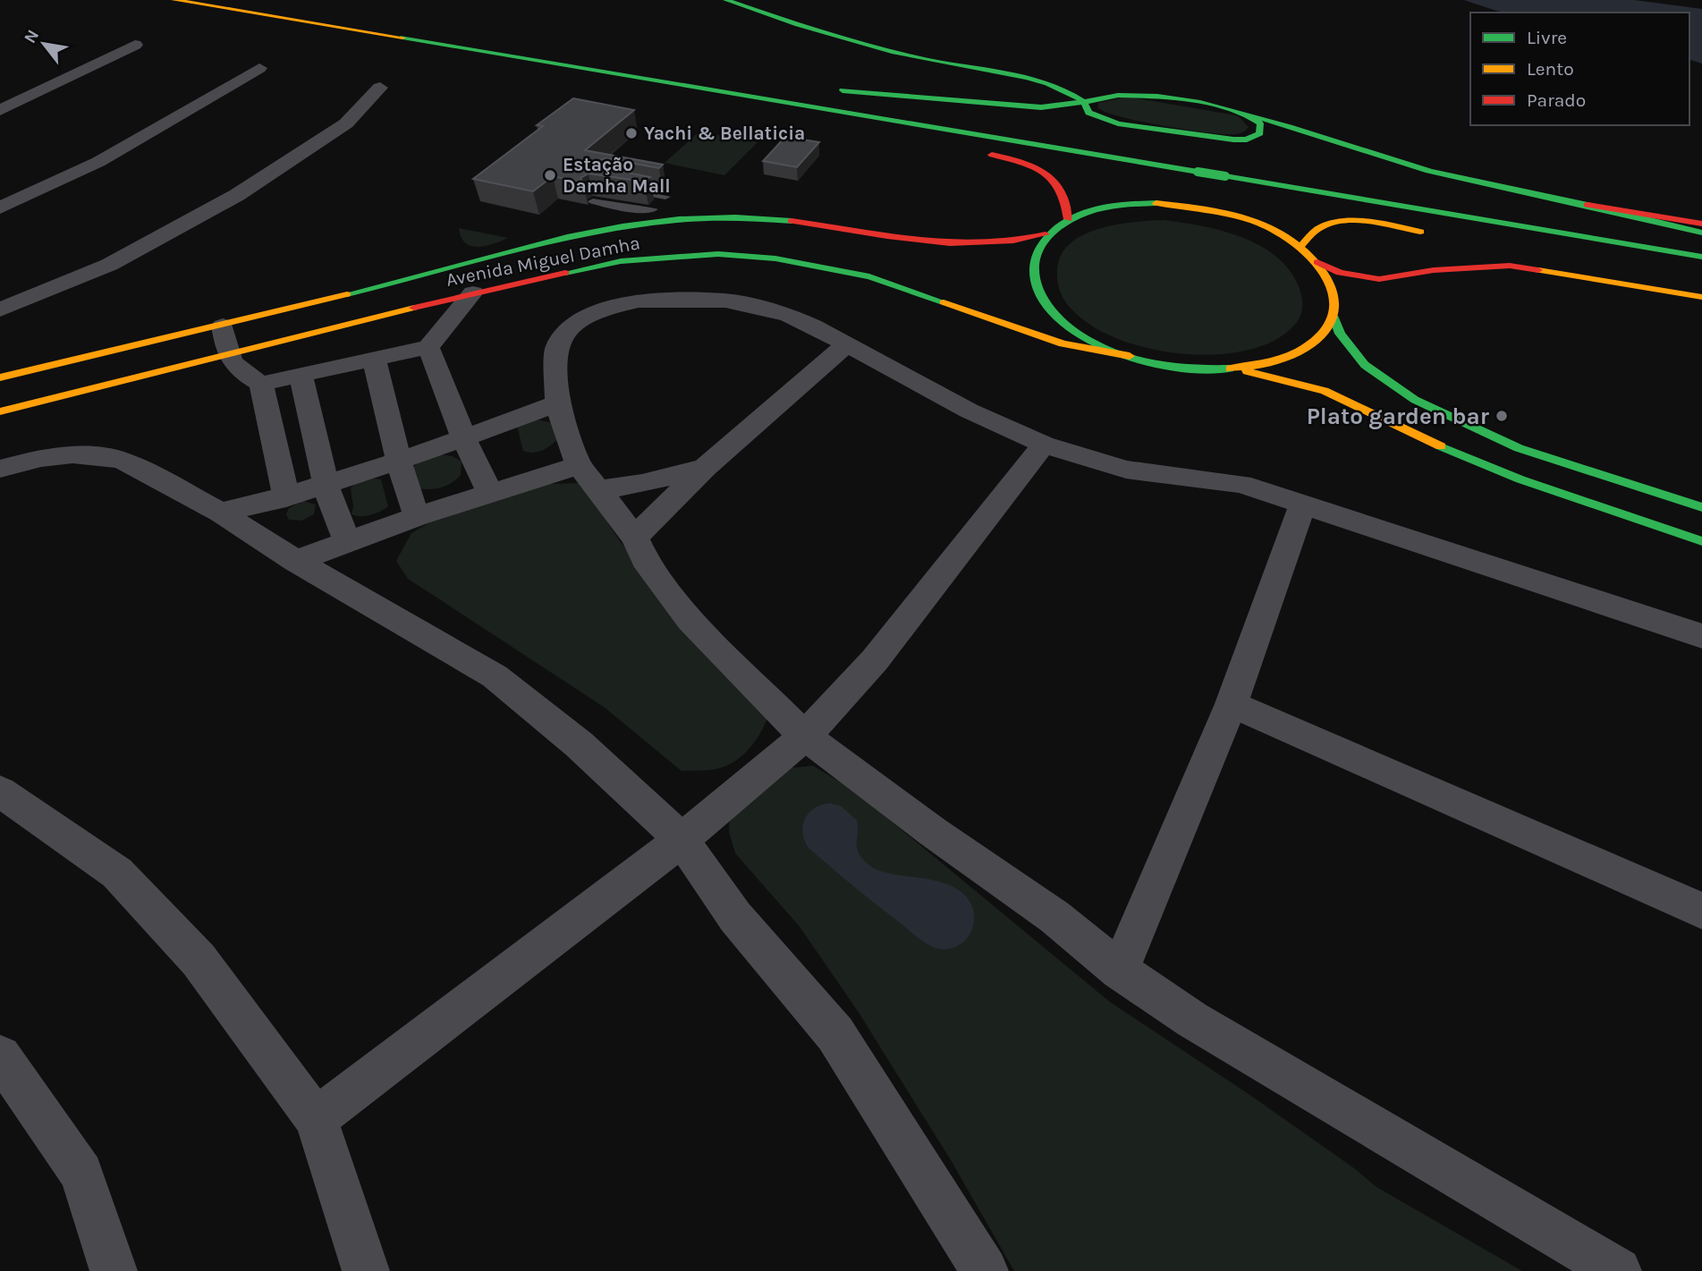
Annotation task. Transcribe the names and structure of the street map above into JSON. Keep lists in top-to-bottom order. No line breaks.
{"streets":{"main road":["Avenida Miguel Damha"]},"places":["Yachi & Bellaticia","Estação Damha Mall","Plato garden bar"],"legend":["Livre","Lento","Parado"],"north":"top left"}
